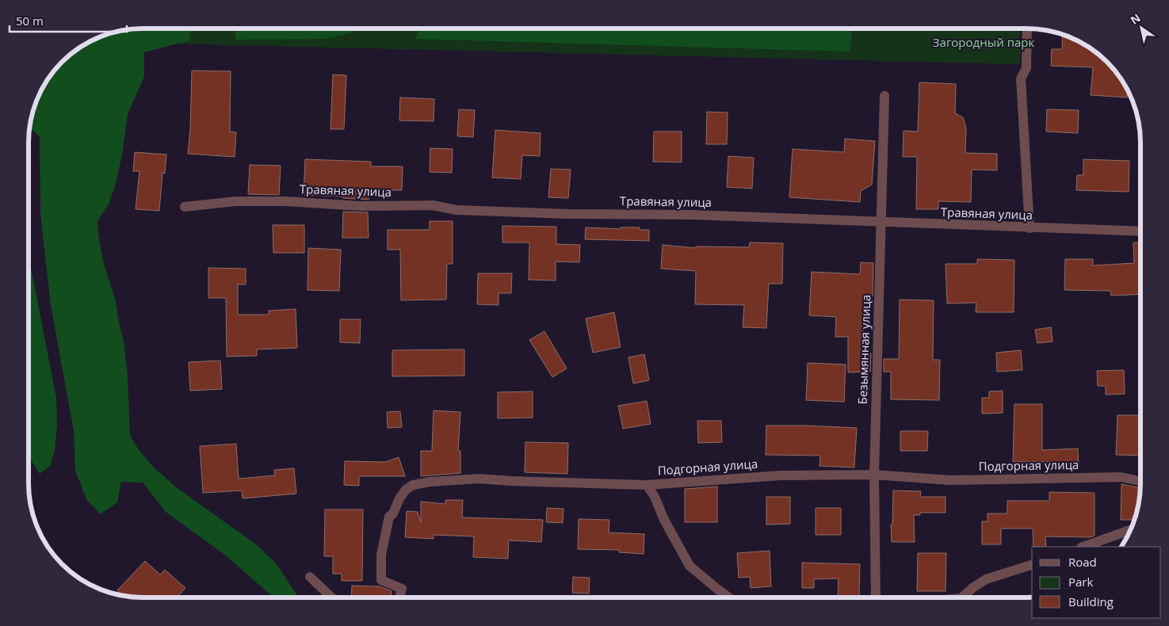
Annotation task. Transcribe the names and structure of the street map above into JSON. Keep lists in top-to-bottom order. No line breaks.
{"streets":{"street":["Травяная улица","Безымянная улица","Подгорная улица"]},"crossings":[["Травяная улица","Безымянная улица"],["Безымянная улица","Подгорная улица"]],"parks":["Загородный парк"],"legend":["Road","Park","Building"],"scale_bar":"50 m","north":"top left"}
